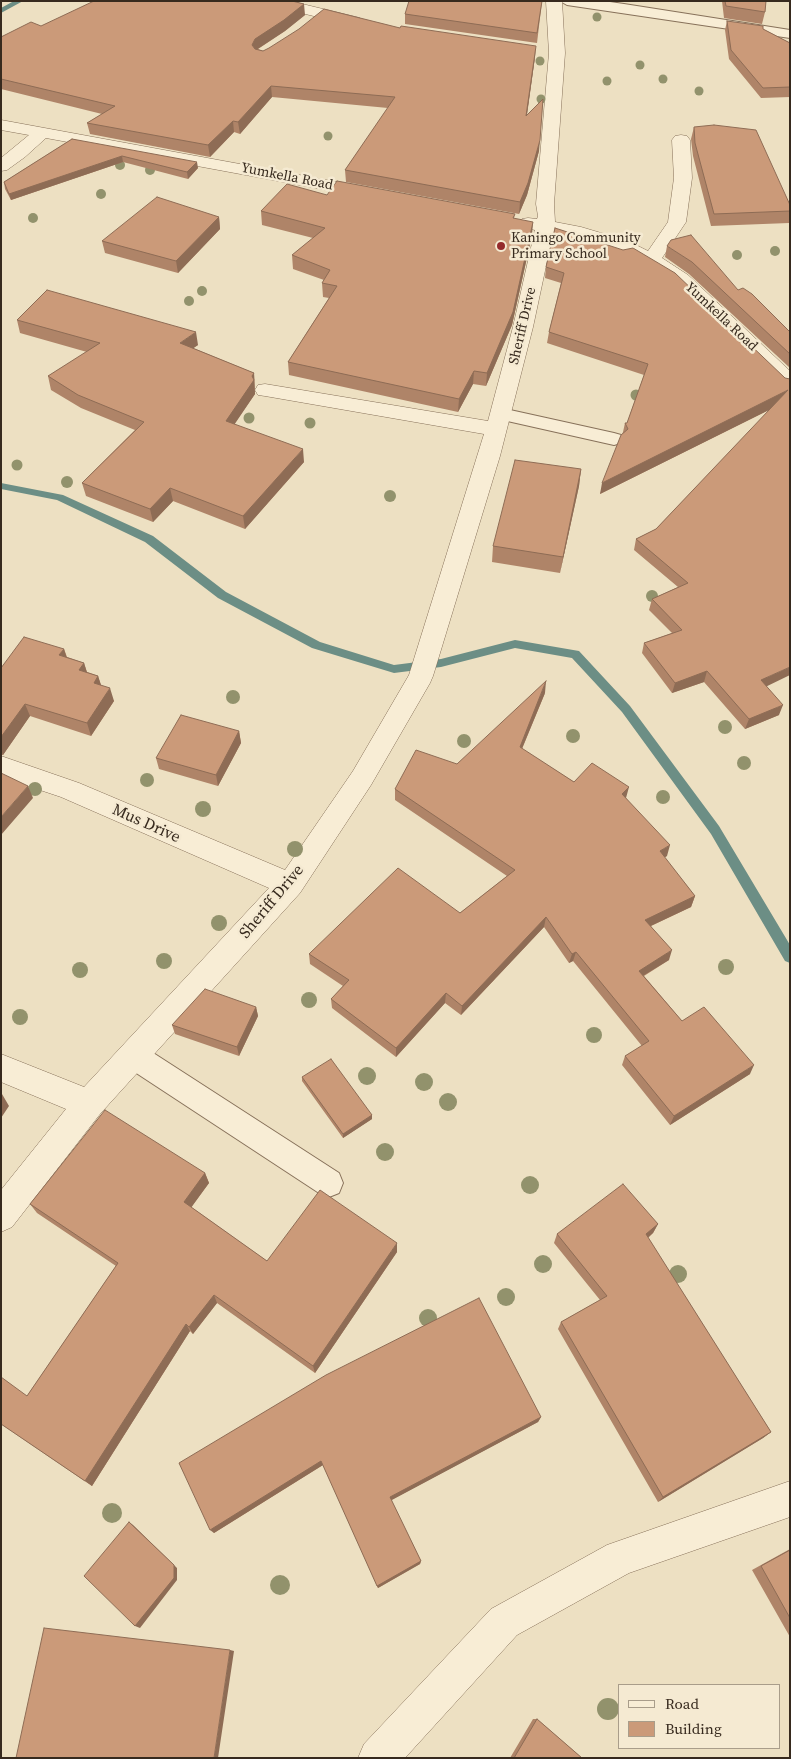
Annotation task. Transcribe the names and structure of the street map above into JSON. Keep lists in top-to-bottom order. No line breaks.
{"streets":{"street":["Yumkella Road","Sheriff Drive","Mus Drive"]},"crossings":[["Yumkella Road","Sheriff Drive"],["Sheriff Drive","Mus Drive"]],"places":["Kaningo Community Primary School"],"legend":["Road","Building"]}
